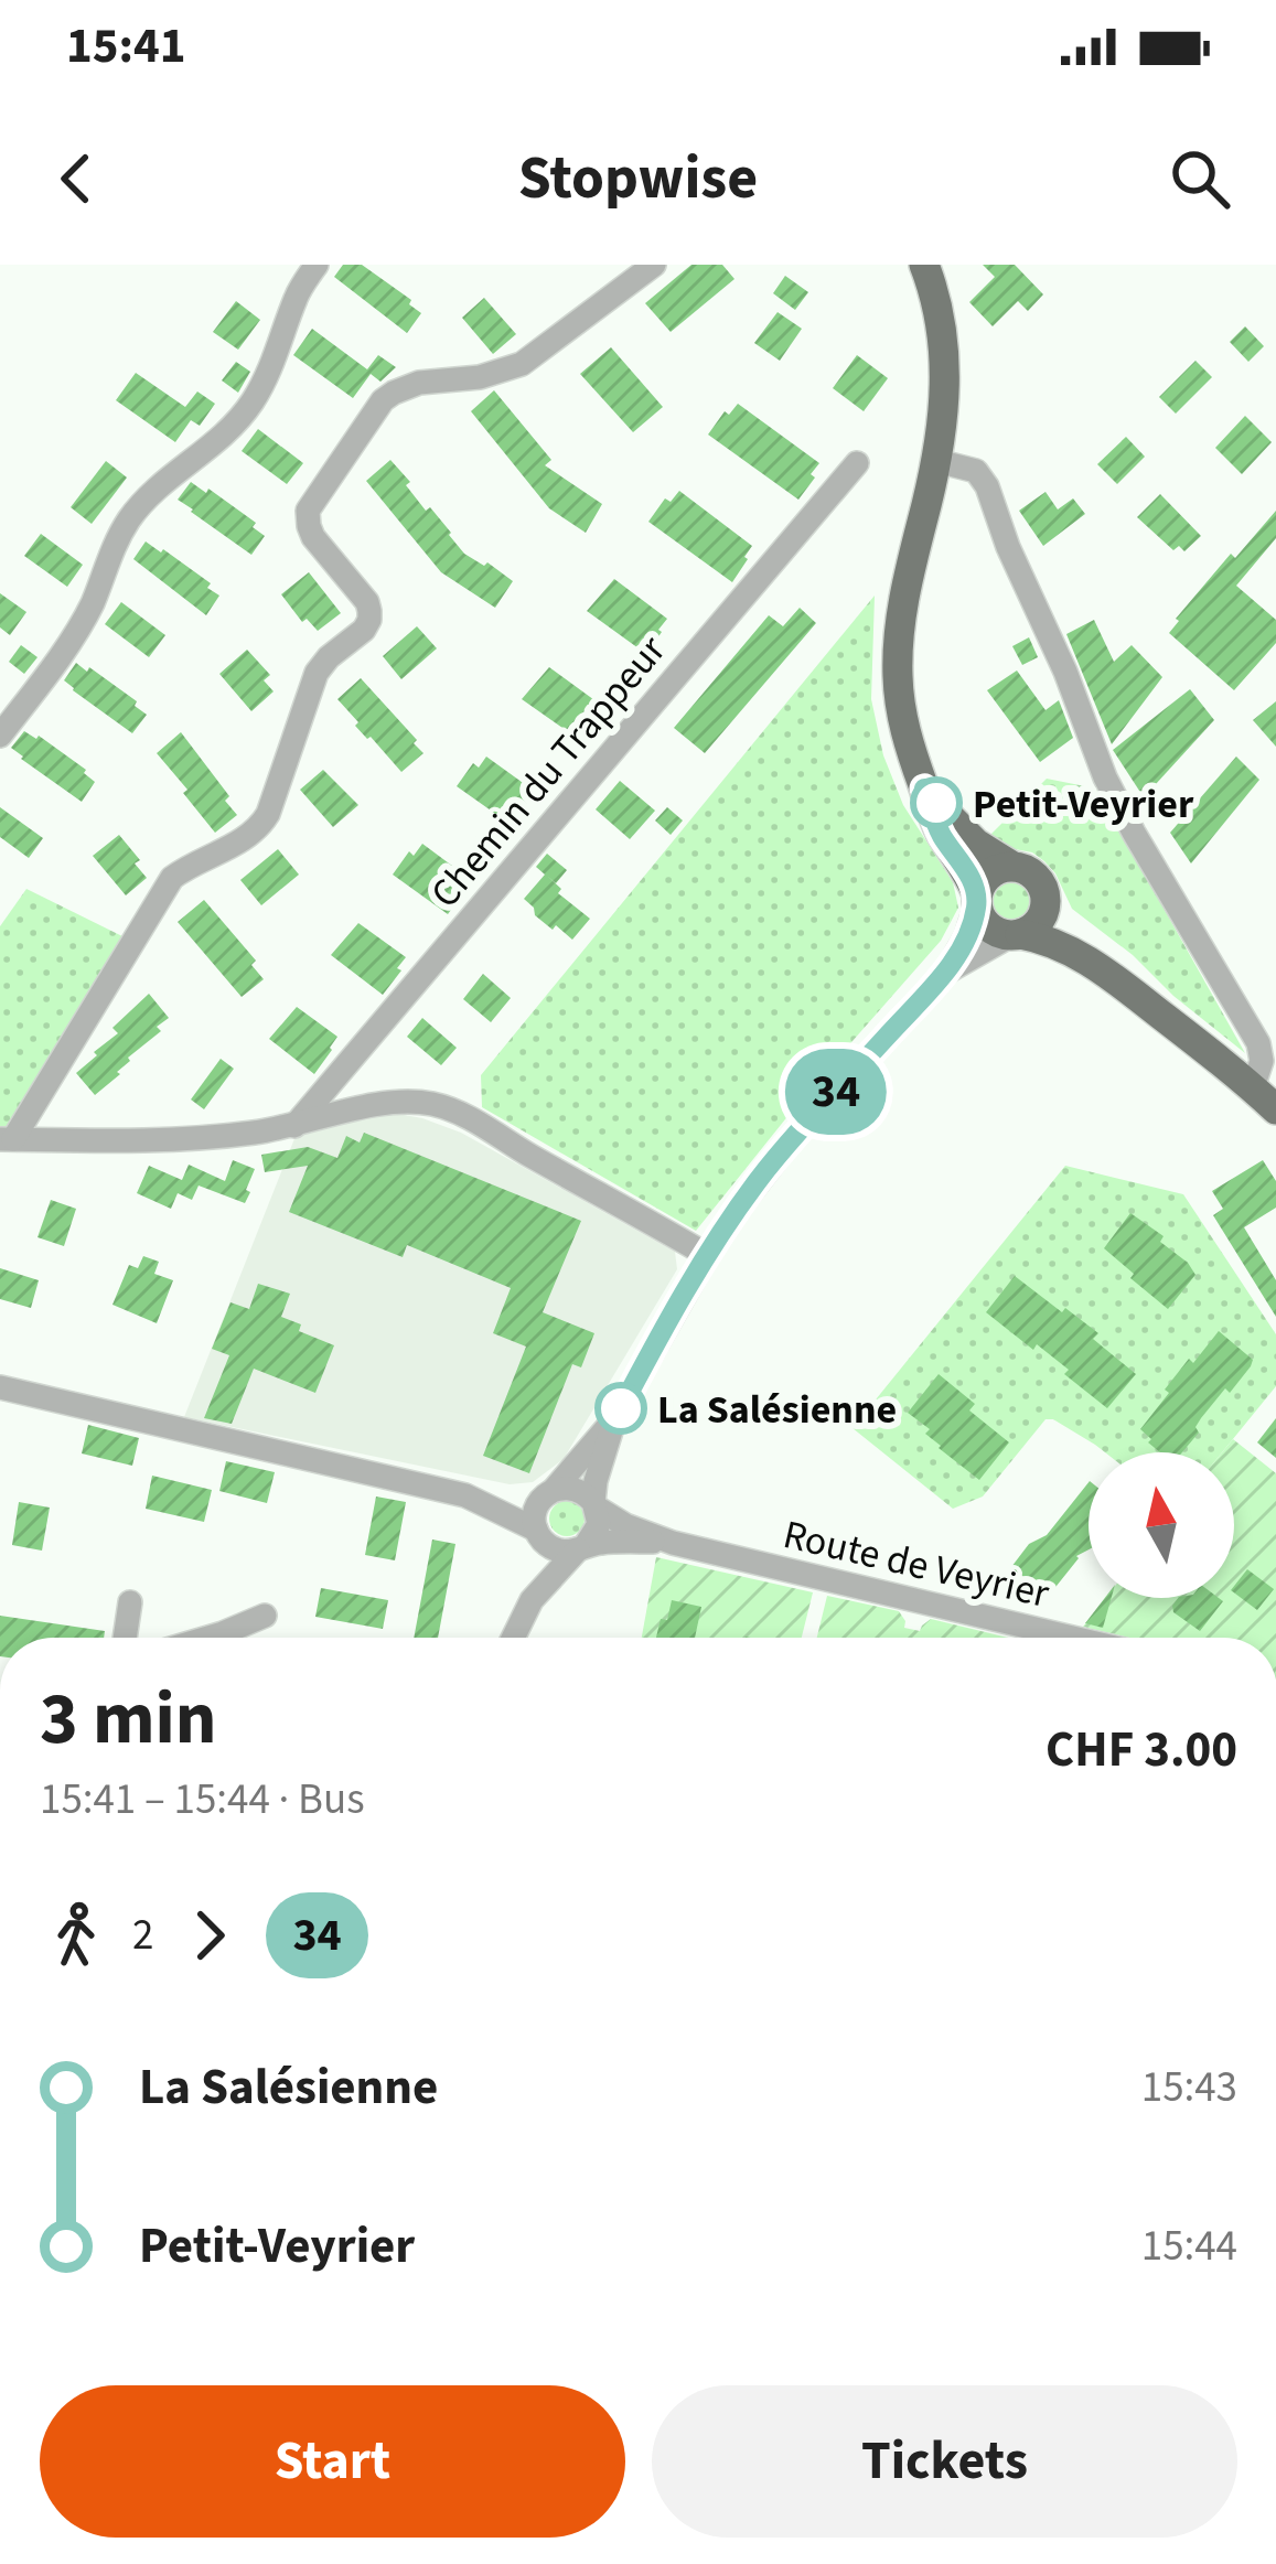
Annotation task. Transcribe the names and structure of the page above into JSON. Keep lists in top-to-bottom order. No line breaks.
{"streets":{"street":["Chemin du Trappeur","Route de Veyrier"]},"places":["Petit-Veyrier","La Salésienne"],"lines":["bus line 34"],"north":"top","page":{"status":"15:41","header":"Stopwise","on_map":"34","heading":["3 min","15:41 – 15:44 · Bus","CHF 3.00"],"legs":["2","34"],"list":[{"name":"La Salésienne","value":"15:43"},{"name":"Petit-Veyrier","value":"15:44"}],"buttons":["Start","Tickets"]}}
